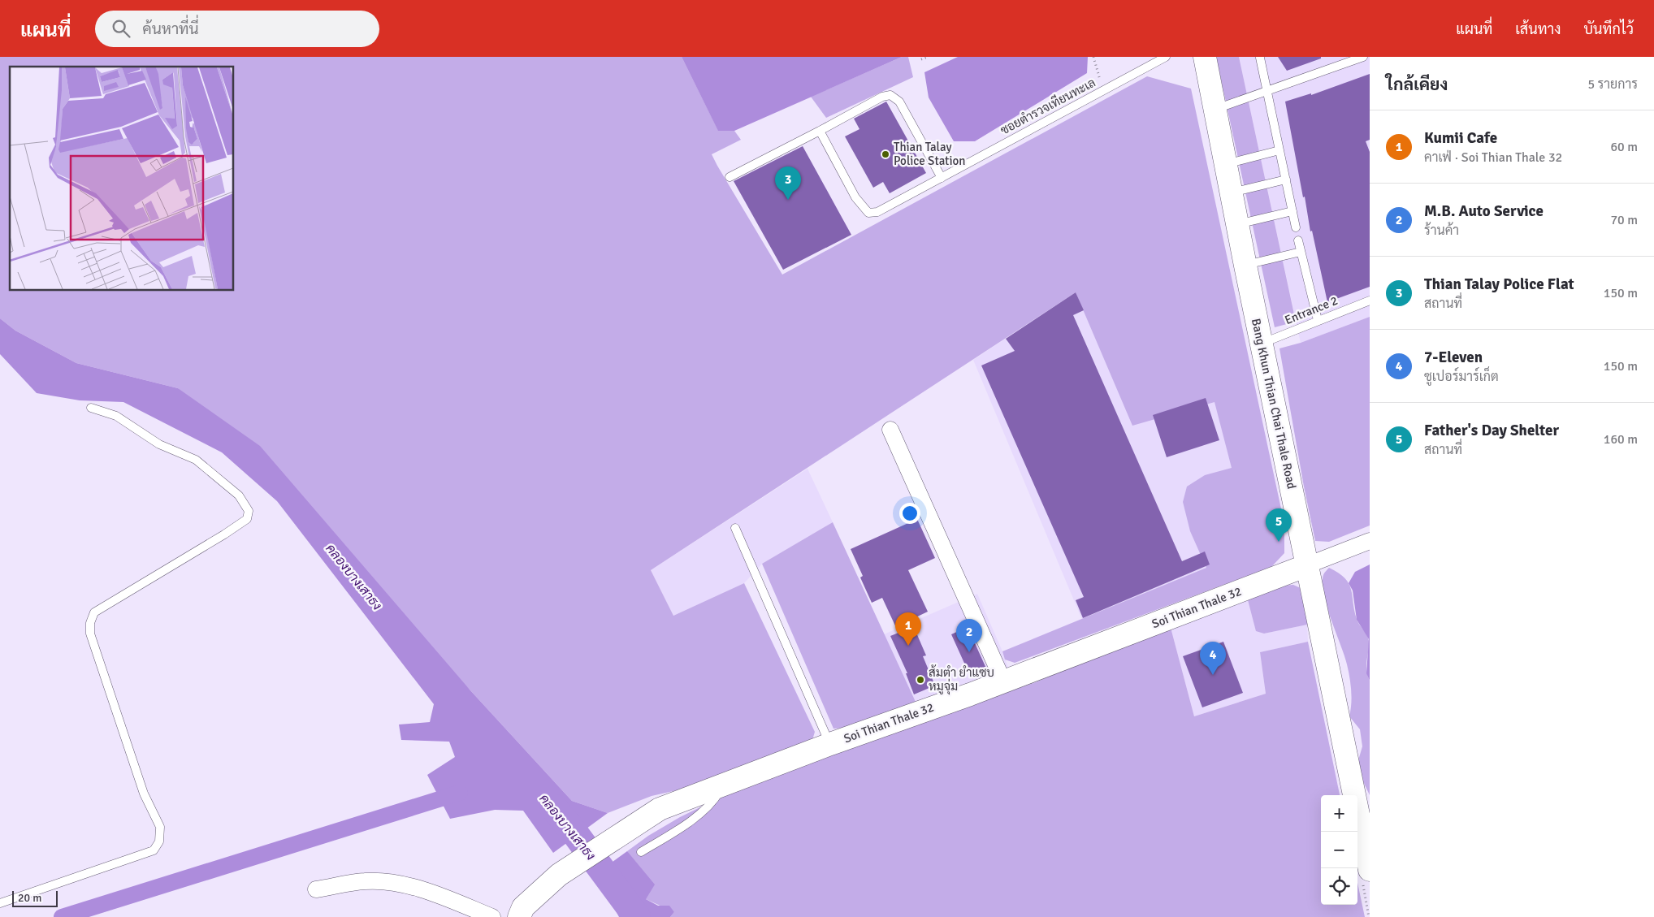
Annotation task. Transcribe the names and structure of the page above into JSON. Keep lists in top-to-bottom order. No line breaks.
{"streets":{"street":["Bang Khun Thian Chai Thale Road","Soi Thian Thale 32"],"lane":["ซอยตำรวจเทียนทะเล","Entrance 2"]},"crossings":[["Entrance 2","Bang Khun Thian Chai Thale Road"],["Bang Khun Thian Chai Thale Road","Soi Thian Thale 32"]],"water":["คลองบางเสาธง"],"places":["Thian Talay Police Station","ส้มตำ ยำแซบ หมูจุ่ม"],"scale_bar":"20 m","page":{"header":"แผนที่","search":"ค้นหาที่นี่","nav":["แผนที่","เส้นทาง","บันทึกไว้"],"heading":["ใกล้เคียง","5 รายการ"],"list":[{"mark":"1","name":"Kumii Cafe","note":"คาเฟ่ · Soi Thian Thale 32","value":"60 m"},{"mark":"2","name":"M.B. Auto Service","note":"ร้านค้า","value":"70 m"},{"mark":"3","name":"Thian Talay Police Flat","note":"สถานที่","value":"150 m"},{"mark":"4","name":"7-Eleven","note":"ซูเปอร์มาร์เก็ต","value":"150 m"},{"mark":"5","name":"Father's Day Shelter","note":"สถานที่","value":"160 m"}],"pins":["3","5","1","2","4"],"map_buttons":["+","−"],"scale":"20 m"}}
